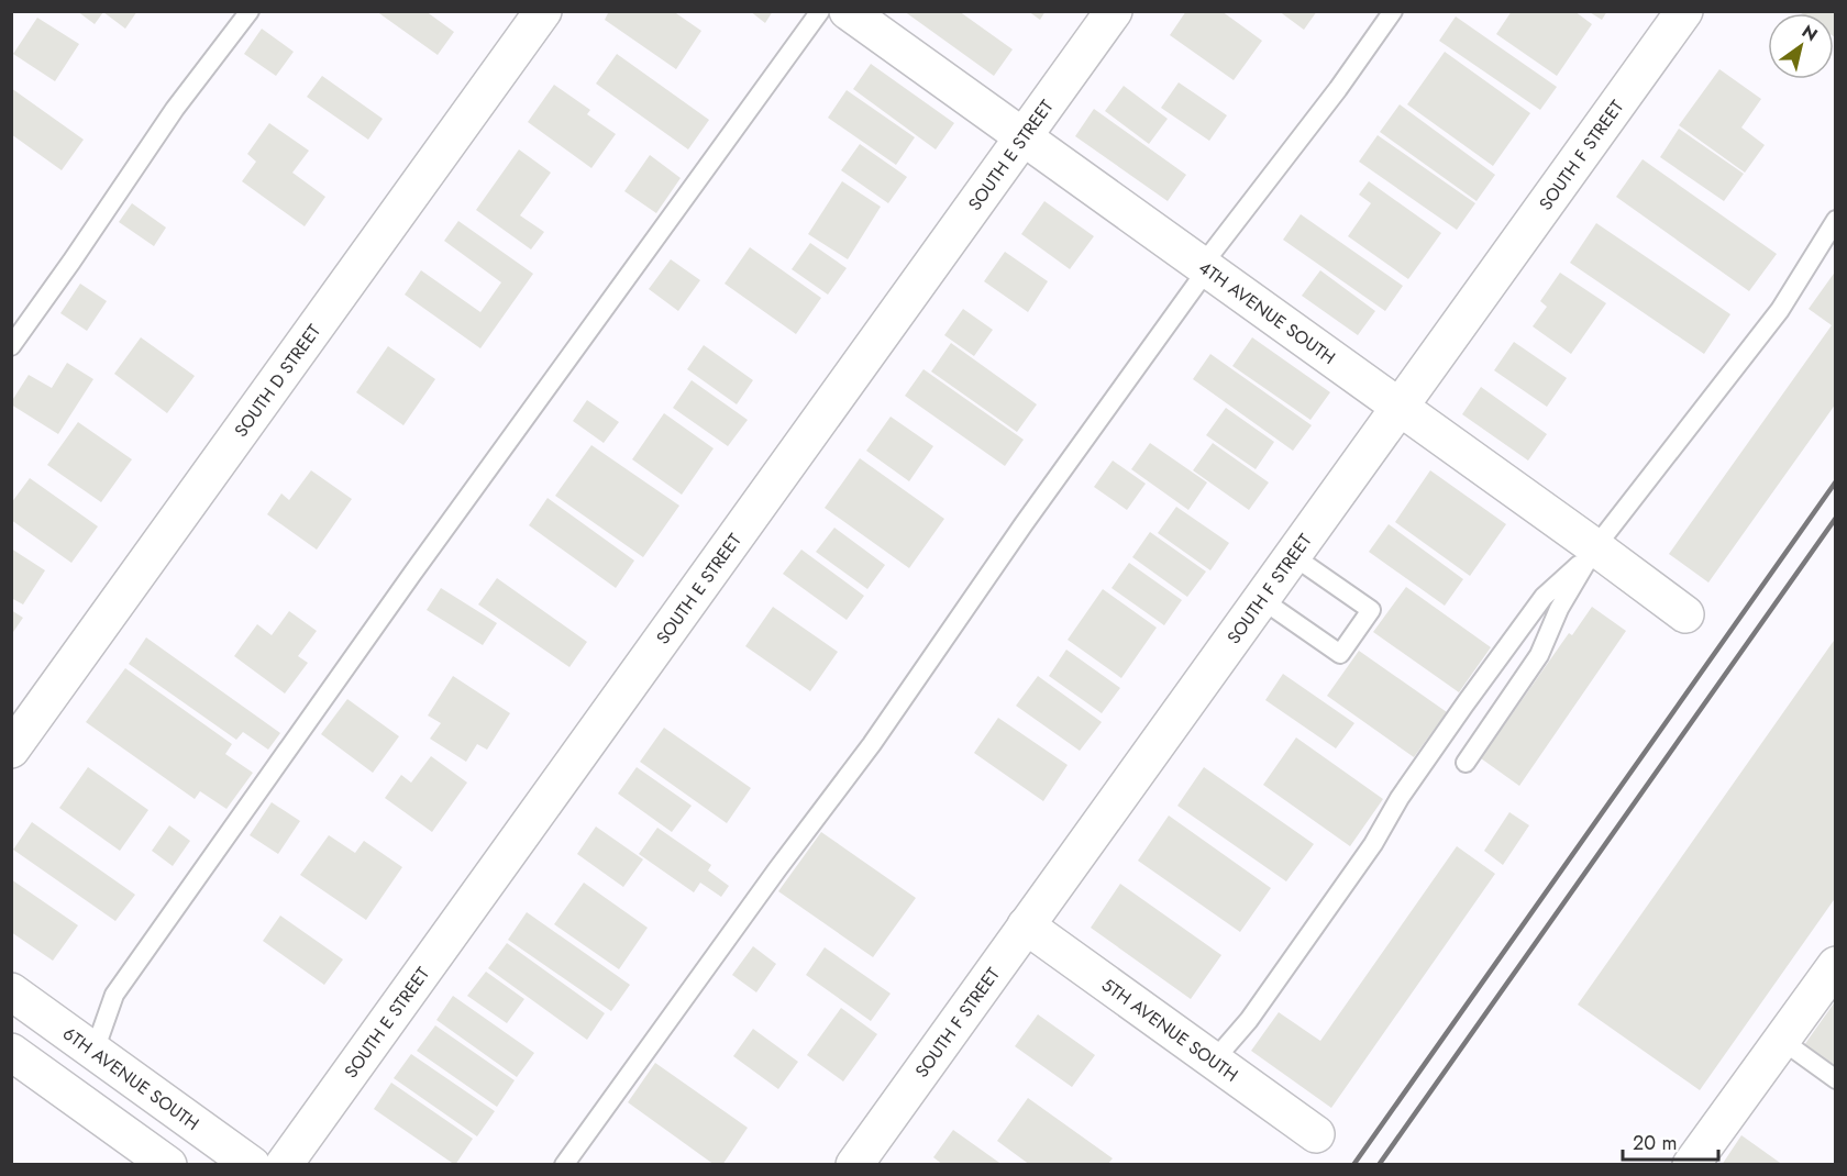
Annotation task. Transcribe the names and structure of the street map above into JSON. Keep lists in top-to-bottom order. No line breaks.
{"streets":{"street":["SOUTH E STREET","SOUTH F STREET","4TH AVENUE SOUTH","SOUTH D STREET","5TH AVENUE SOUTH","6TH AVENUE SOUTH"]},"crossings":[["SOUTH E STREET","4TH AVENUE SOUTH"],["SOUTH F STREET","4TH AVENUE SOUTH"],["SOUTH F STREET","5TH AVENUE SOUTH"]],"scale_bar":"20 m","north":"top right"}
